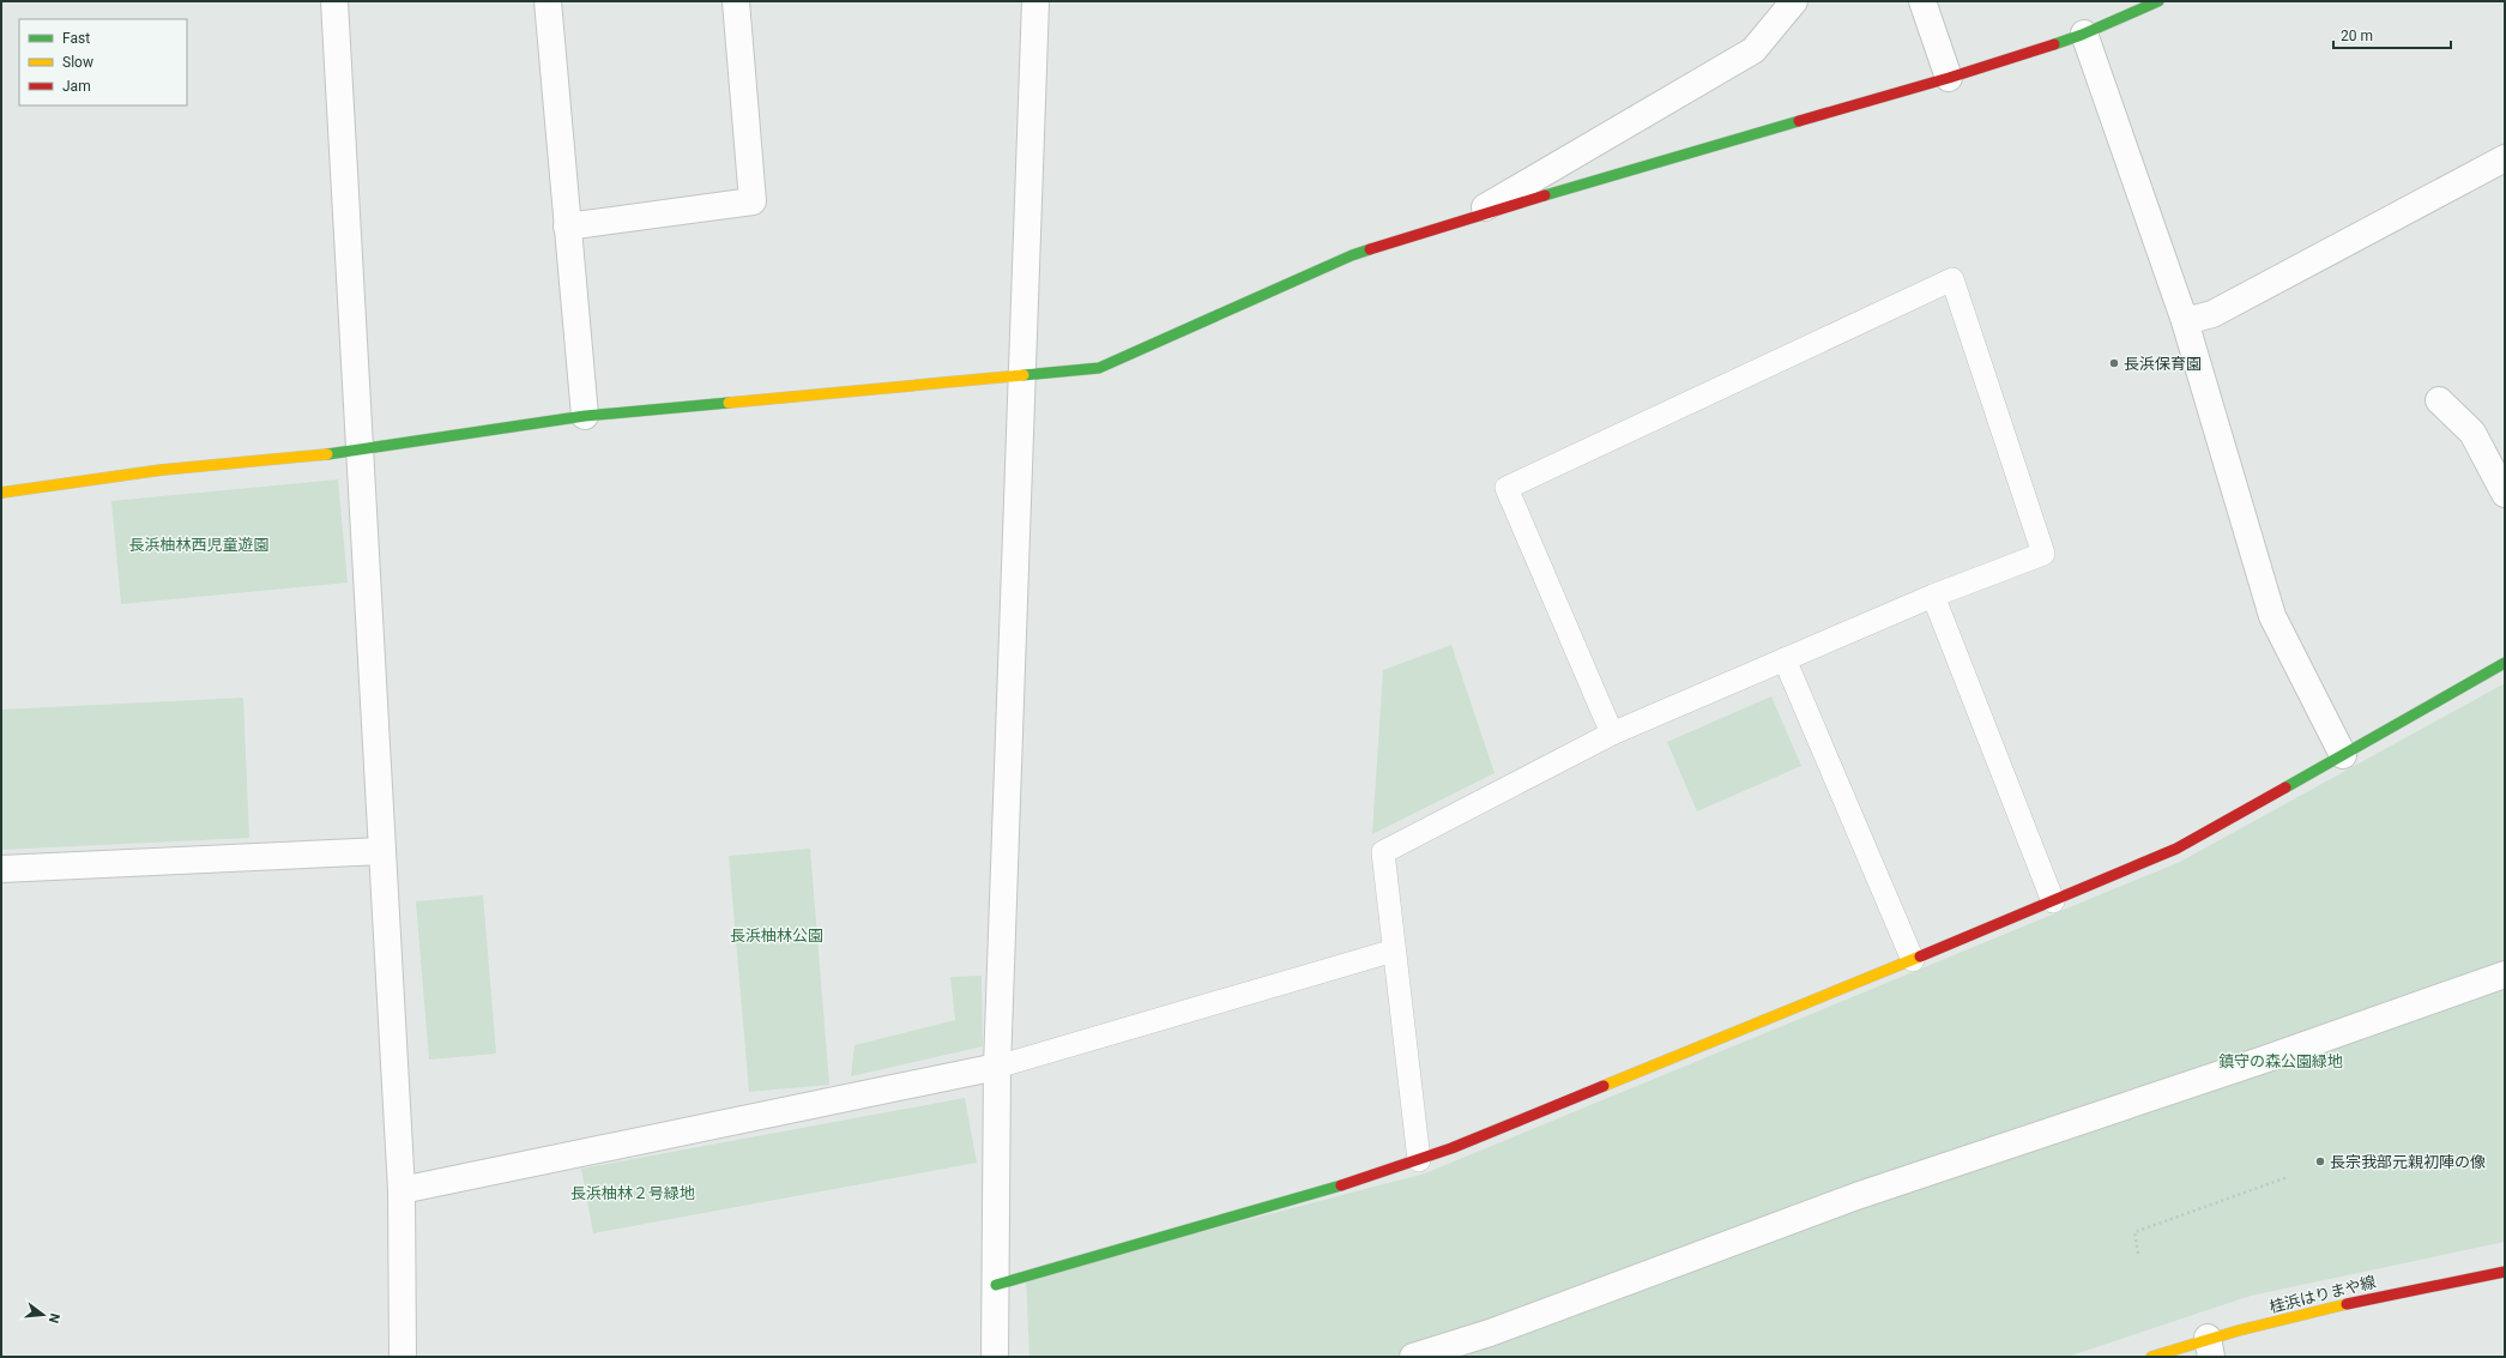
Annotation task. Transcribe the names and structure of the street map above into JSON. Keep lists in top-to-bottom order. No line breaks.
{"streets":{"street":["桂浜はりまや線"]},"parks":["長浜柚林西児童遊園","長浜柚林公園","鎮守の森公園緑地","長浜柚林２号緑地"],"places":["長浜保育園","長宗我部元親初陣の像"],"legend":["Fast","Slow","Jam"],"scale_bar":"20 m","north":"right"}
